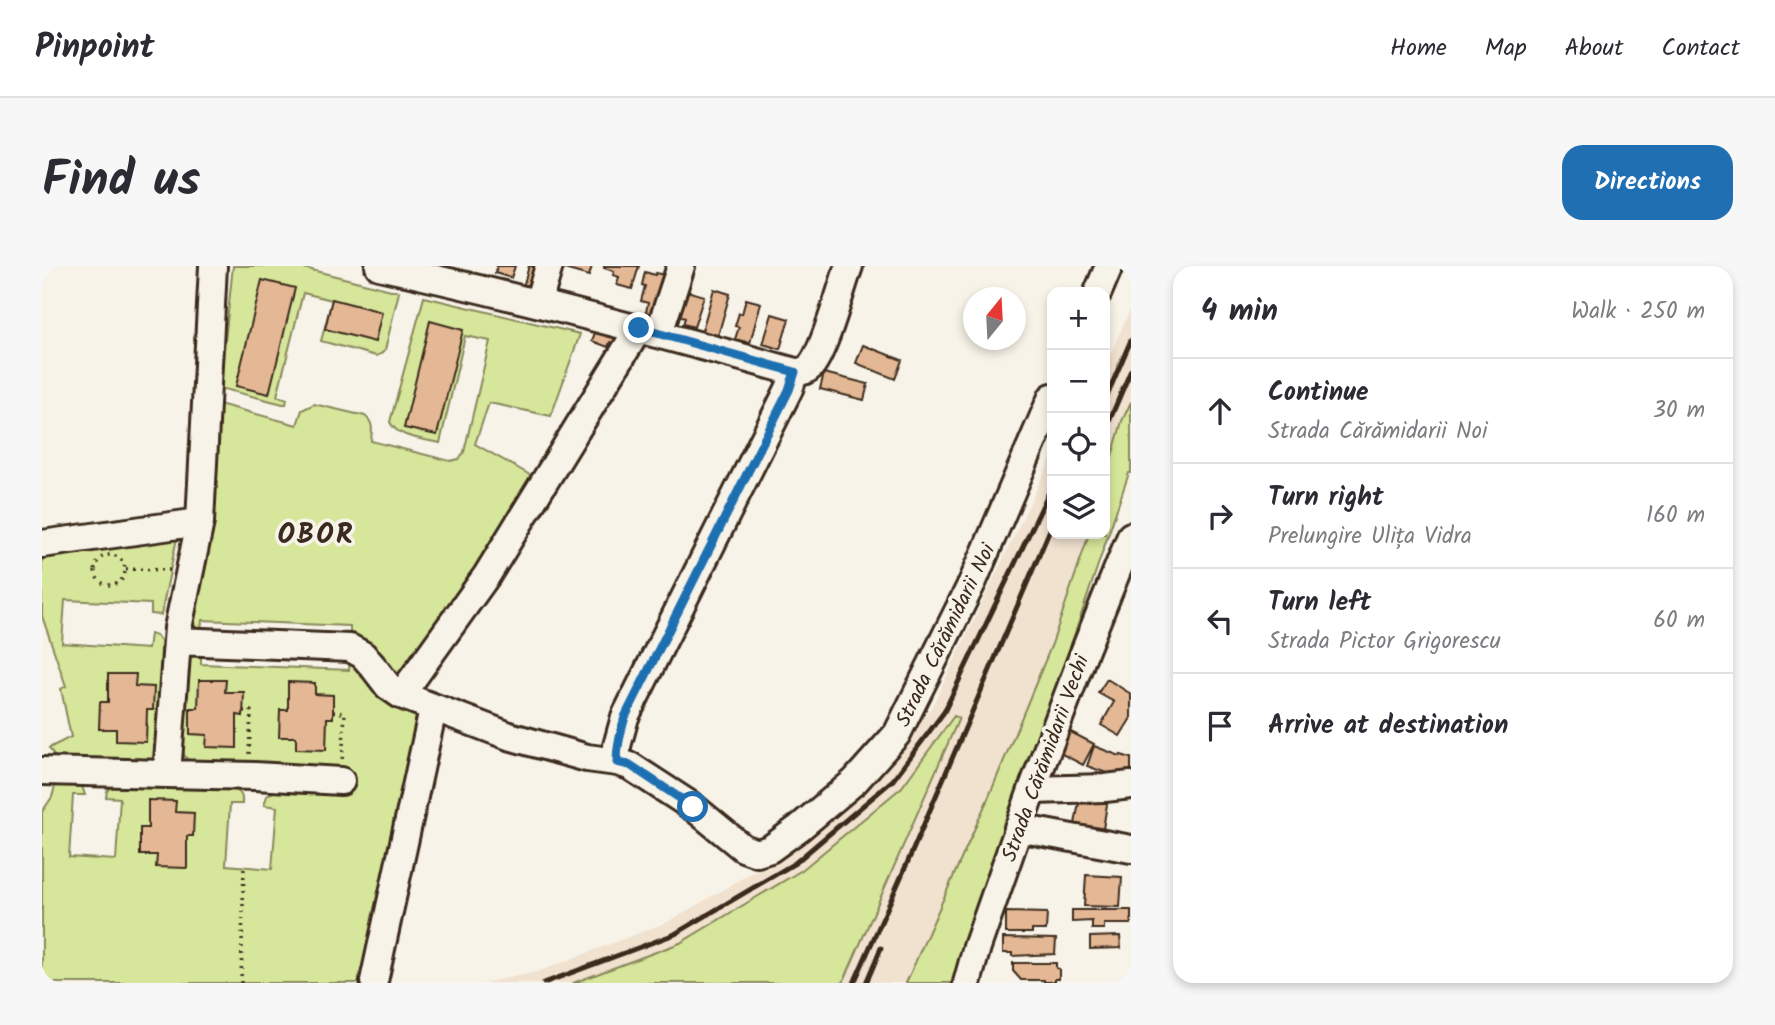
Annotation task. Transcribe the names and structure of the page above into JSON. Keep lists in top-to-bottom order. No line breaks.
{"streets":{"street":["Strada Cărămidarii Noi","Strada Cărămidarii Vechi"]},"districts":["OBOR"],"north":"top","page":{"header":"Pinpoint","nav":["Home","Map","About","Contact"],"title":"Find us","buttons":"Directions","heading":["4 min","Walk · 250 m"],"map_buttons":["+","−"],"list":[["Continue","Strada Cărămidarii Noi","30 m"],["Turn right","Prelungire Ulița Vidra","160 m"],["Turn left","Strada Pictor Grigorescu","60 m"],"Arrive at destination"]}}
